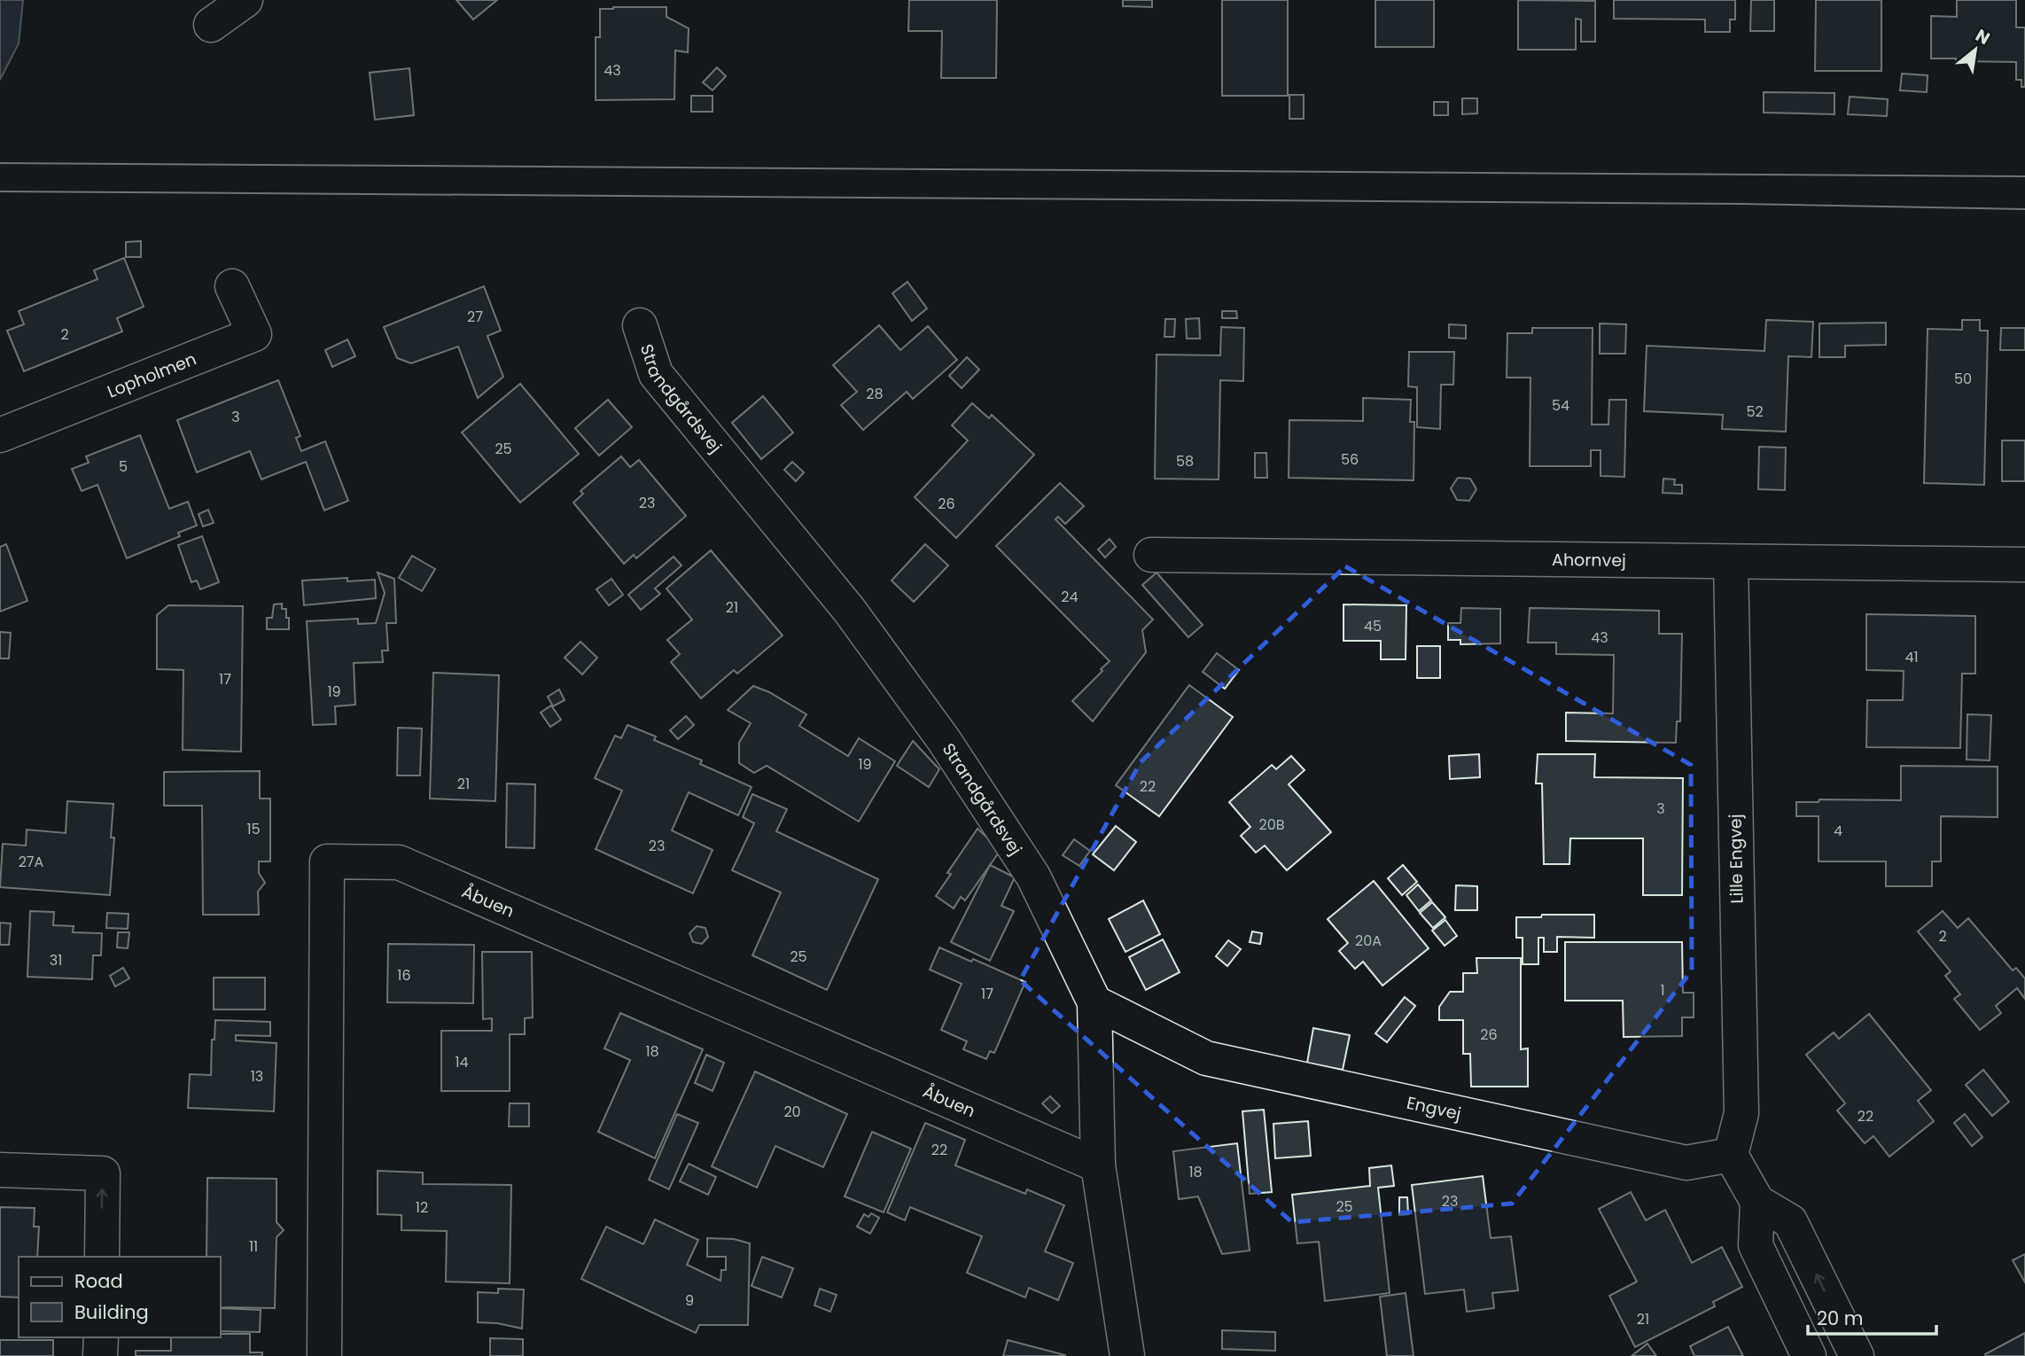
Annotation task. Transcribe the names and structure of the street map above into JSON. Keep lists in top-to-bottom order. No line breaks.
{"streets":{"street":["Lopholmen","Strandgårdsvej","Ahornvej","Lille Engvej","Åbuen","Engvej"]},"crossings":[["Strandgårdsvej","Åbuen"],["Strandgårdsvej","Engvej"],["Ahornvej","Lille Engvej"],["Lille Engvej","Engvej"]],"house_numbers":["43","27","2","50","28","54","52","3","25","56","58","5","23","26","24","21","45","43","41","17","19","19","21","22","3","20B","15","4","23","27A","2","20A","25","31","16","1","17","26","18","14","13","20","22","22","18","23","25","12","11","9","21"],"legend":["Road","Building"],"scale_bar":"20 m","north":"top right"}
